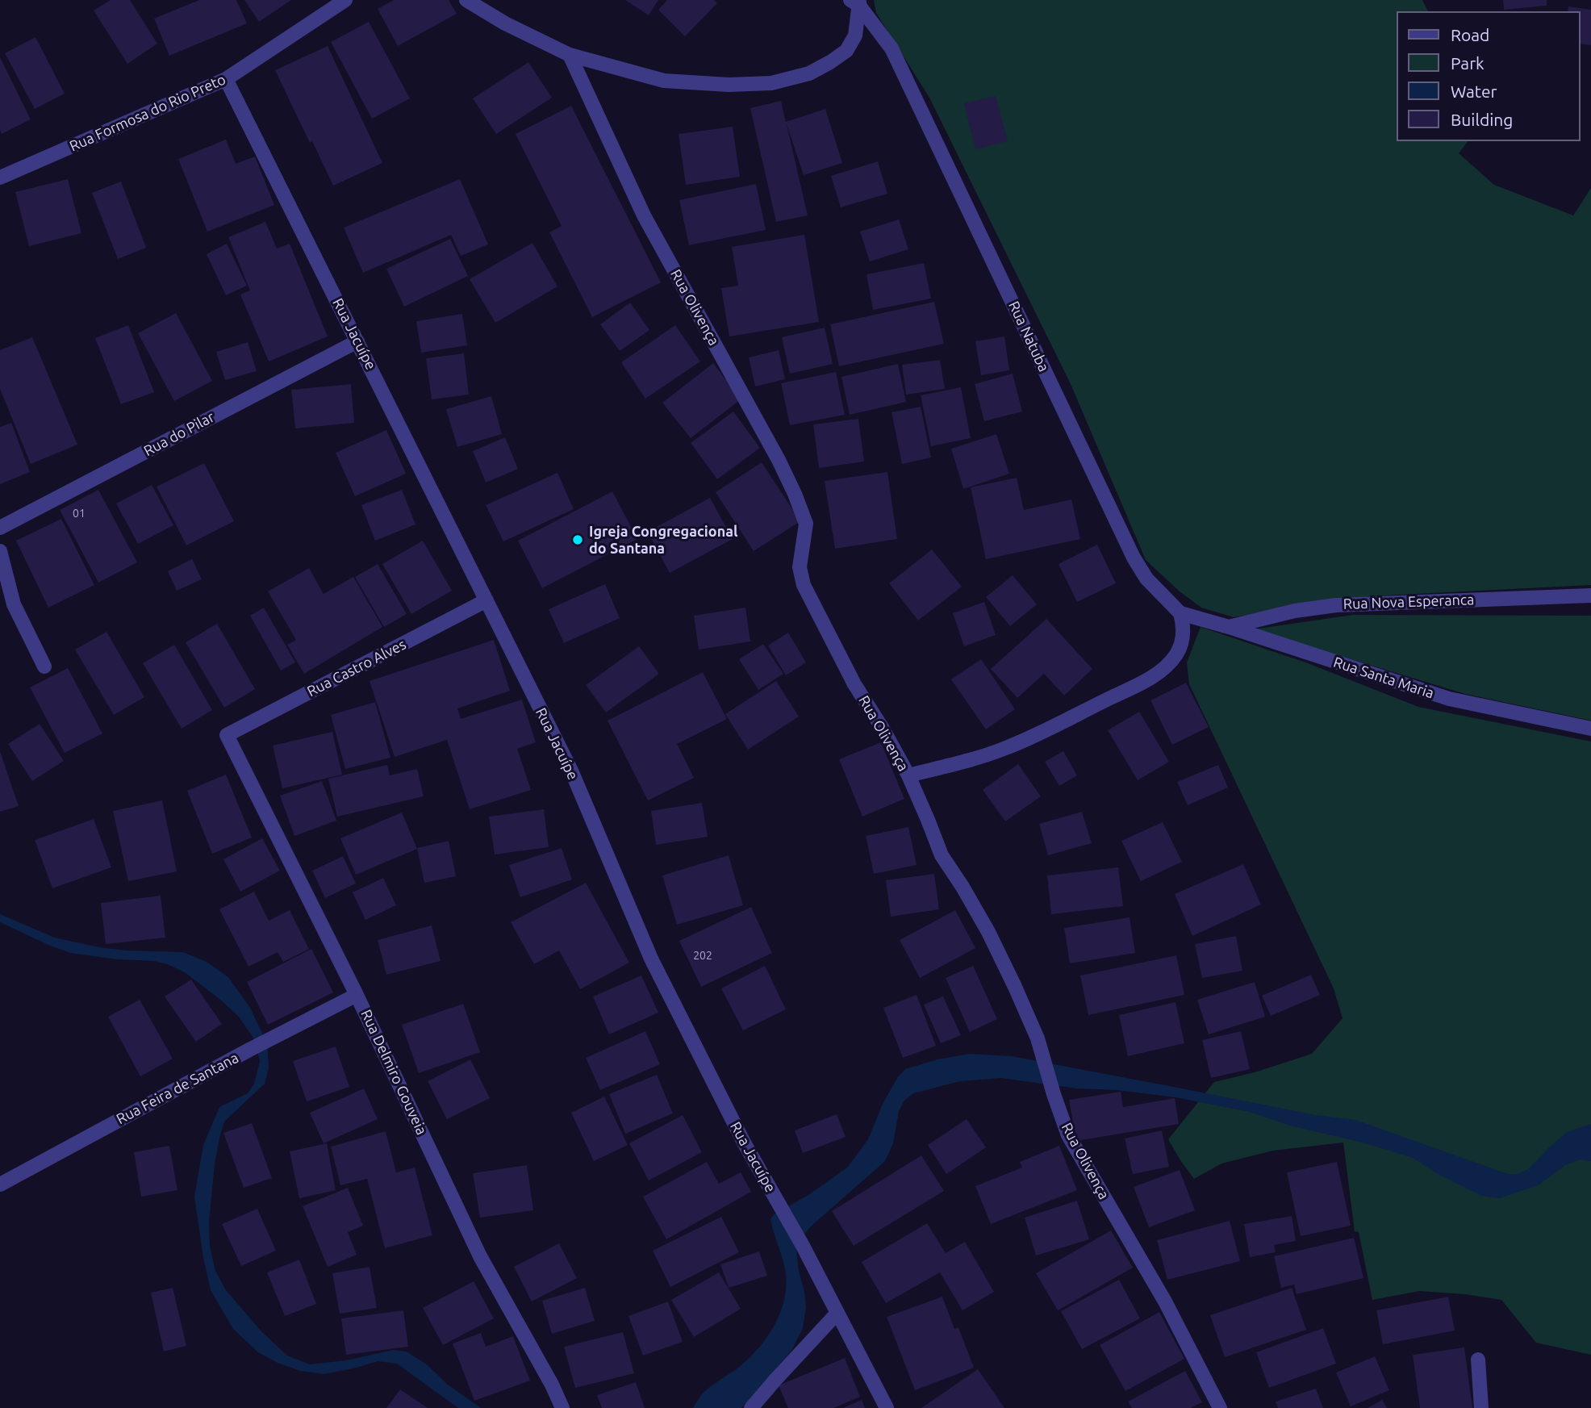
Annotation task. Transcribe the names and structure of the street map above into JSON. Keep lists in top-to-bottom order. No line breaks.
{"streets":{"street":["Rua Formosa do Rio Preto","Rua Olivença","Rua Jacuípe","Rua Natuba","Rua do Pilar","Rua Nova Esperanca","Rua Castro Alves","Rua Santa Maria","Rua Delmiro Gouveia","Rua Feira de Santana"]},"crossings":[["Rua Formosa do Rio Preto","Rua Jacuípe"],["Rua Jacuípe","Rua do Pilar"],["Rua Jacuípe","Rua Castro Alves"],["Rua Natuba","Rua Santa Maria"],["Rua Nova Esperanca","Rua Santa Maria"],["Rua Castro Alves","Rua Delmiro Gouveia"],["Rua Delmiro Gouveia","Rua Feira de Santana"]],"places":["Igreja Congregacional do Santana"],"house_numbers":["01","202"],"legend":["Road","Park","Water","Building"]}
